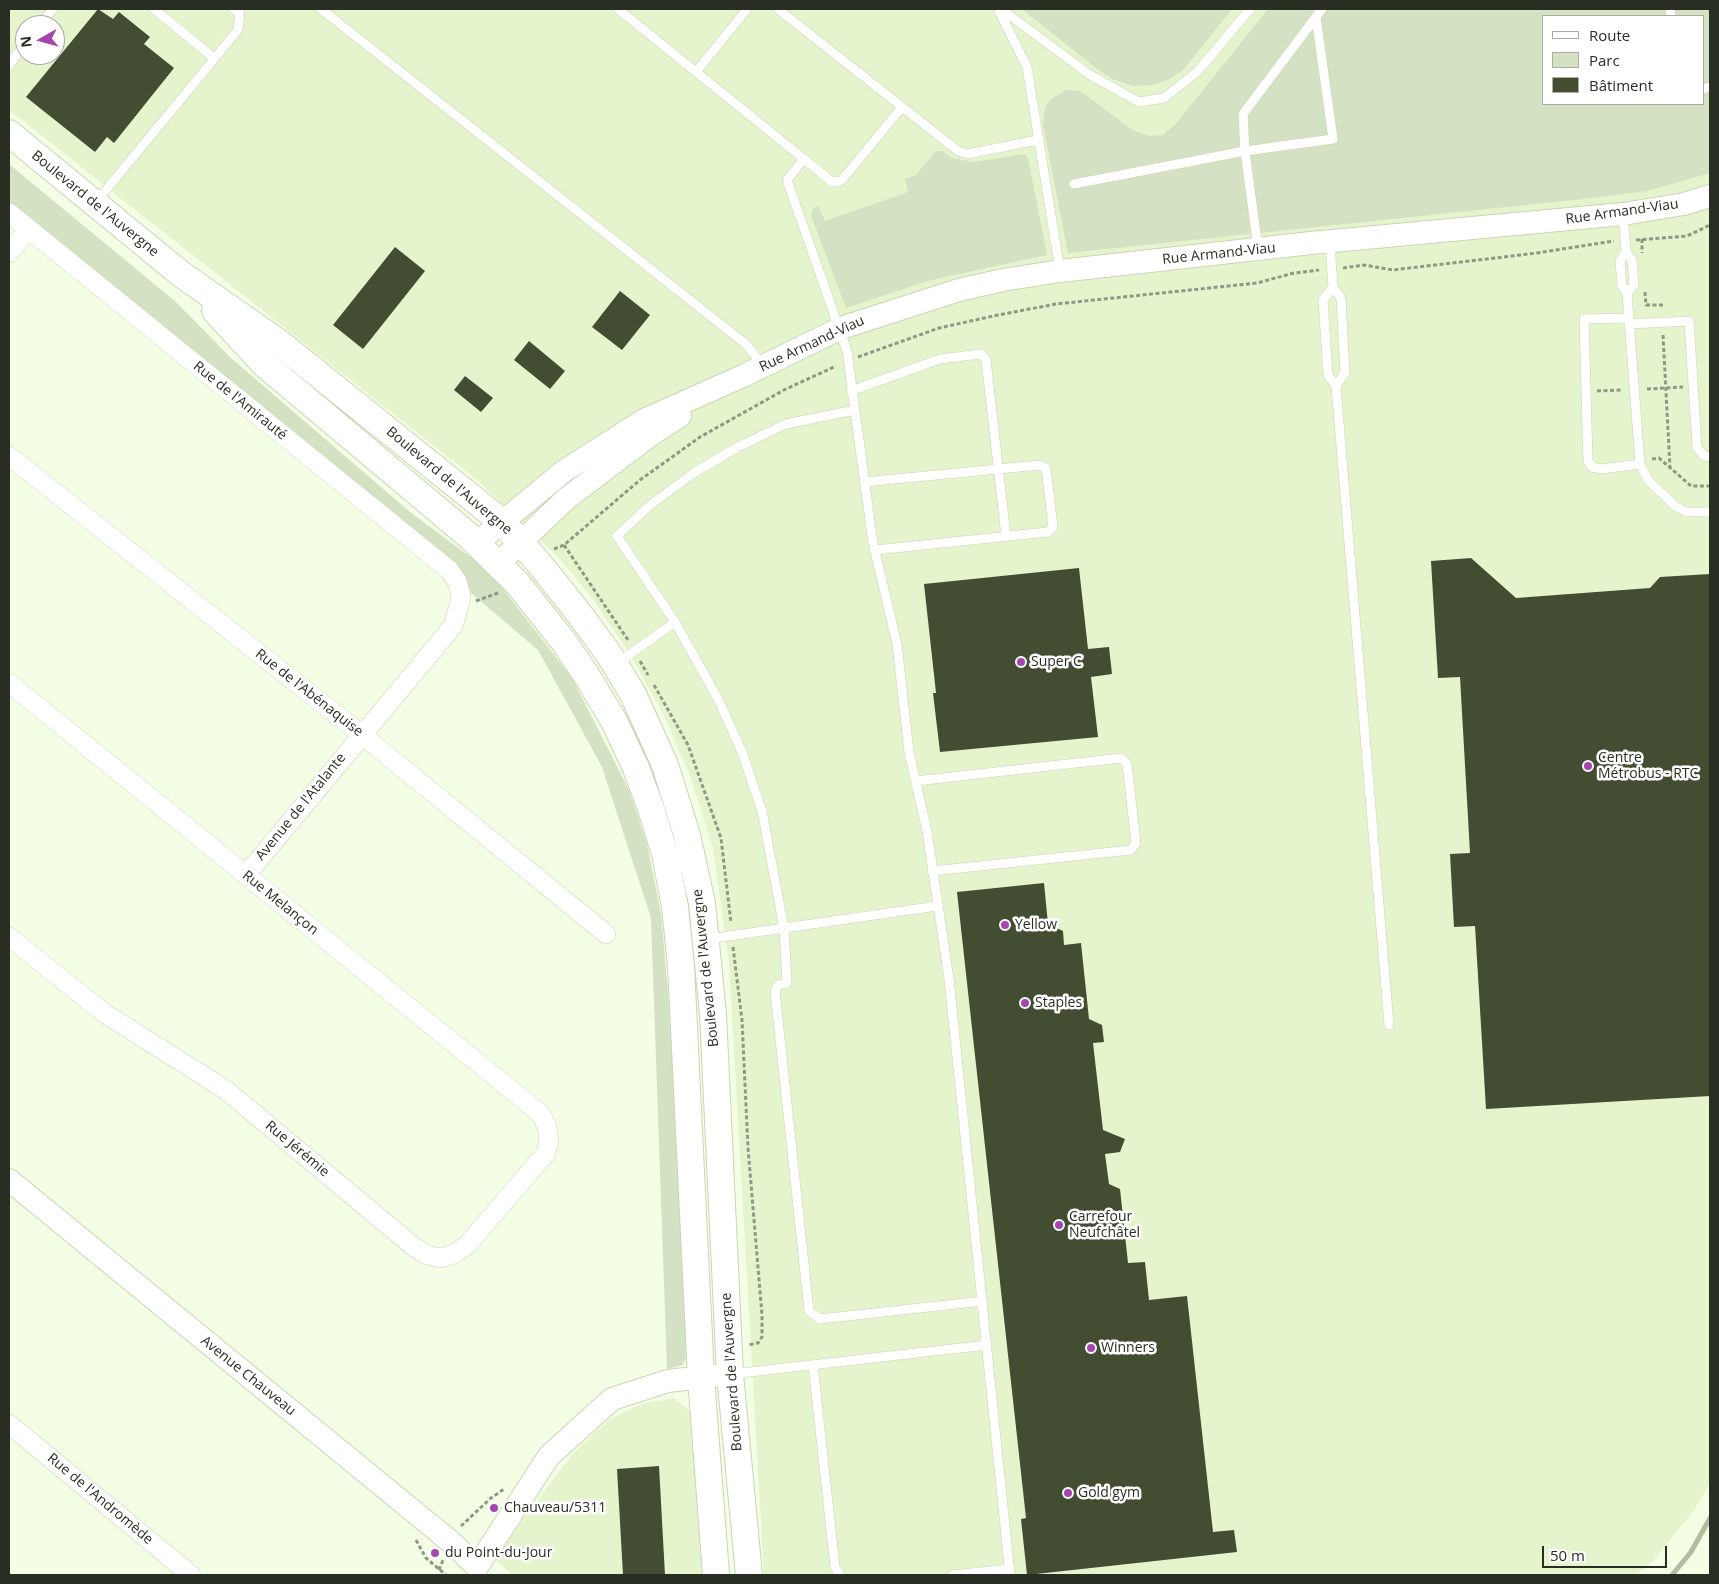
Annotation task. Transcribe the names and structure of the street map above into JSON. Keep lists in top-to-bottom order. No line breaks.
{"streets":{"main road":["Boulevard de l'Auvergne"],"street":["Rue Armand-Viau","Rue de l'Amirauté","Rue de l'Abénaquise","Avenue de l'Atalante","Rue Melançon","Rue Jérémie","Avenue Chauveau","Rue de l'Andromède"]},"crossings":[["Boulevard de l'Auvergne","Rue Armand-Viau"],["Rue de l'Amirauté","Avenue de l'Atalante"],["Rue de l'Abénaquise","Avenue de l'Atalante"],["Avenue de l'Atalante","Rue Melançon"],["Rue Melançon","Rue Jérémie"]],"places":["Super C","Centre Métrobus - RTC","Yellow","Staples","Carrefour Neufchâtel","Winners","Gold gym","Chauveau/5311","du Point-du-Jour"],"legend":["Route","Parc","Bâtiment"],"scale_bar":"50 m","north":"left"}
